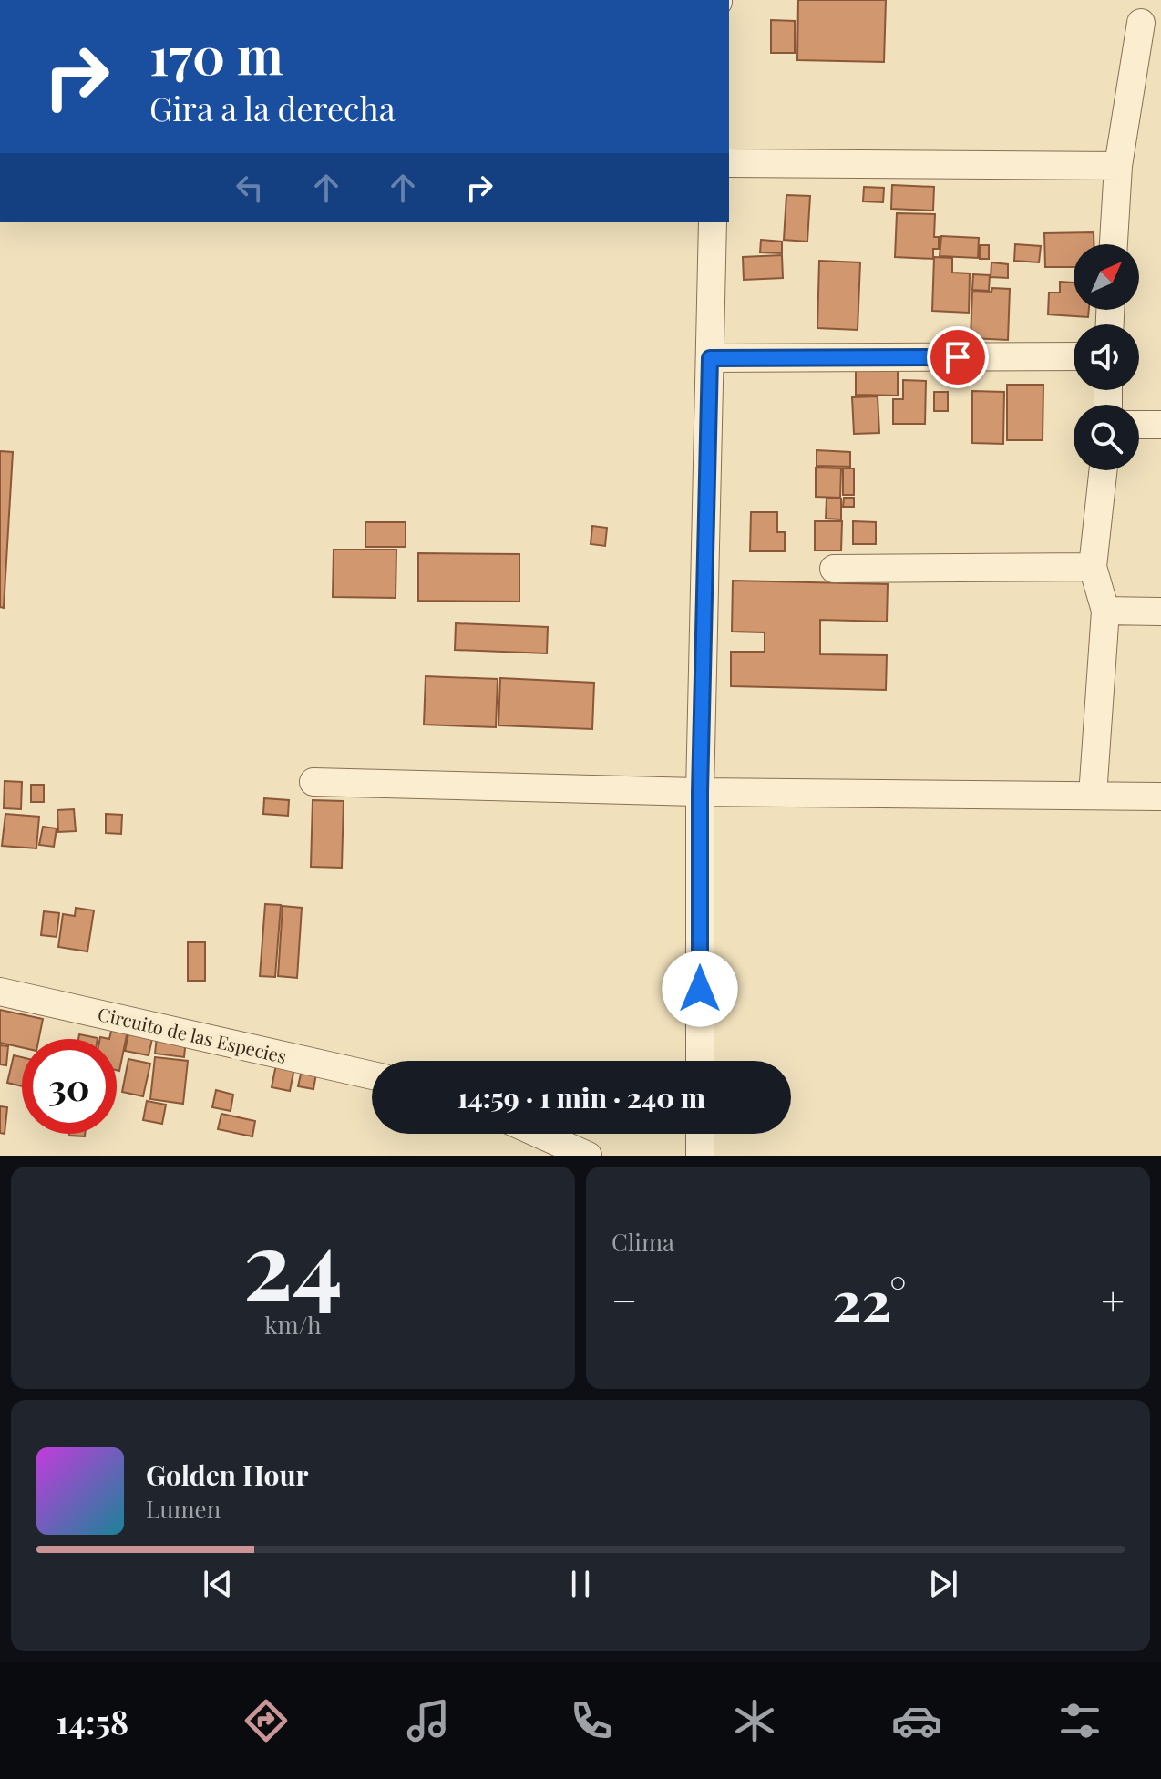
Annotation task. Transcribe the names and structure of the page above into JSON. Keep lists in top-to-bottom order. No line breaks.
{"streets":{"street":["Circuito de las Especies"]},"north":"top right","page":{"turn":["170 m","Gira a la derecha"],"limit":"30","trip":"14:59 · 1 min · 240 m","tile":[["24","km/h"],"Clima"],"heat":["−","22°","+"],"song":["Golden Hour","Lumen"],"tabs":"14:58"}}
